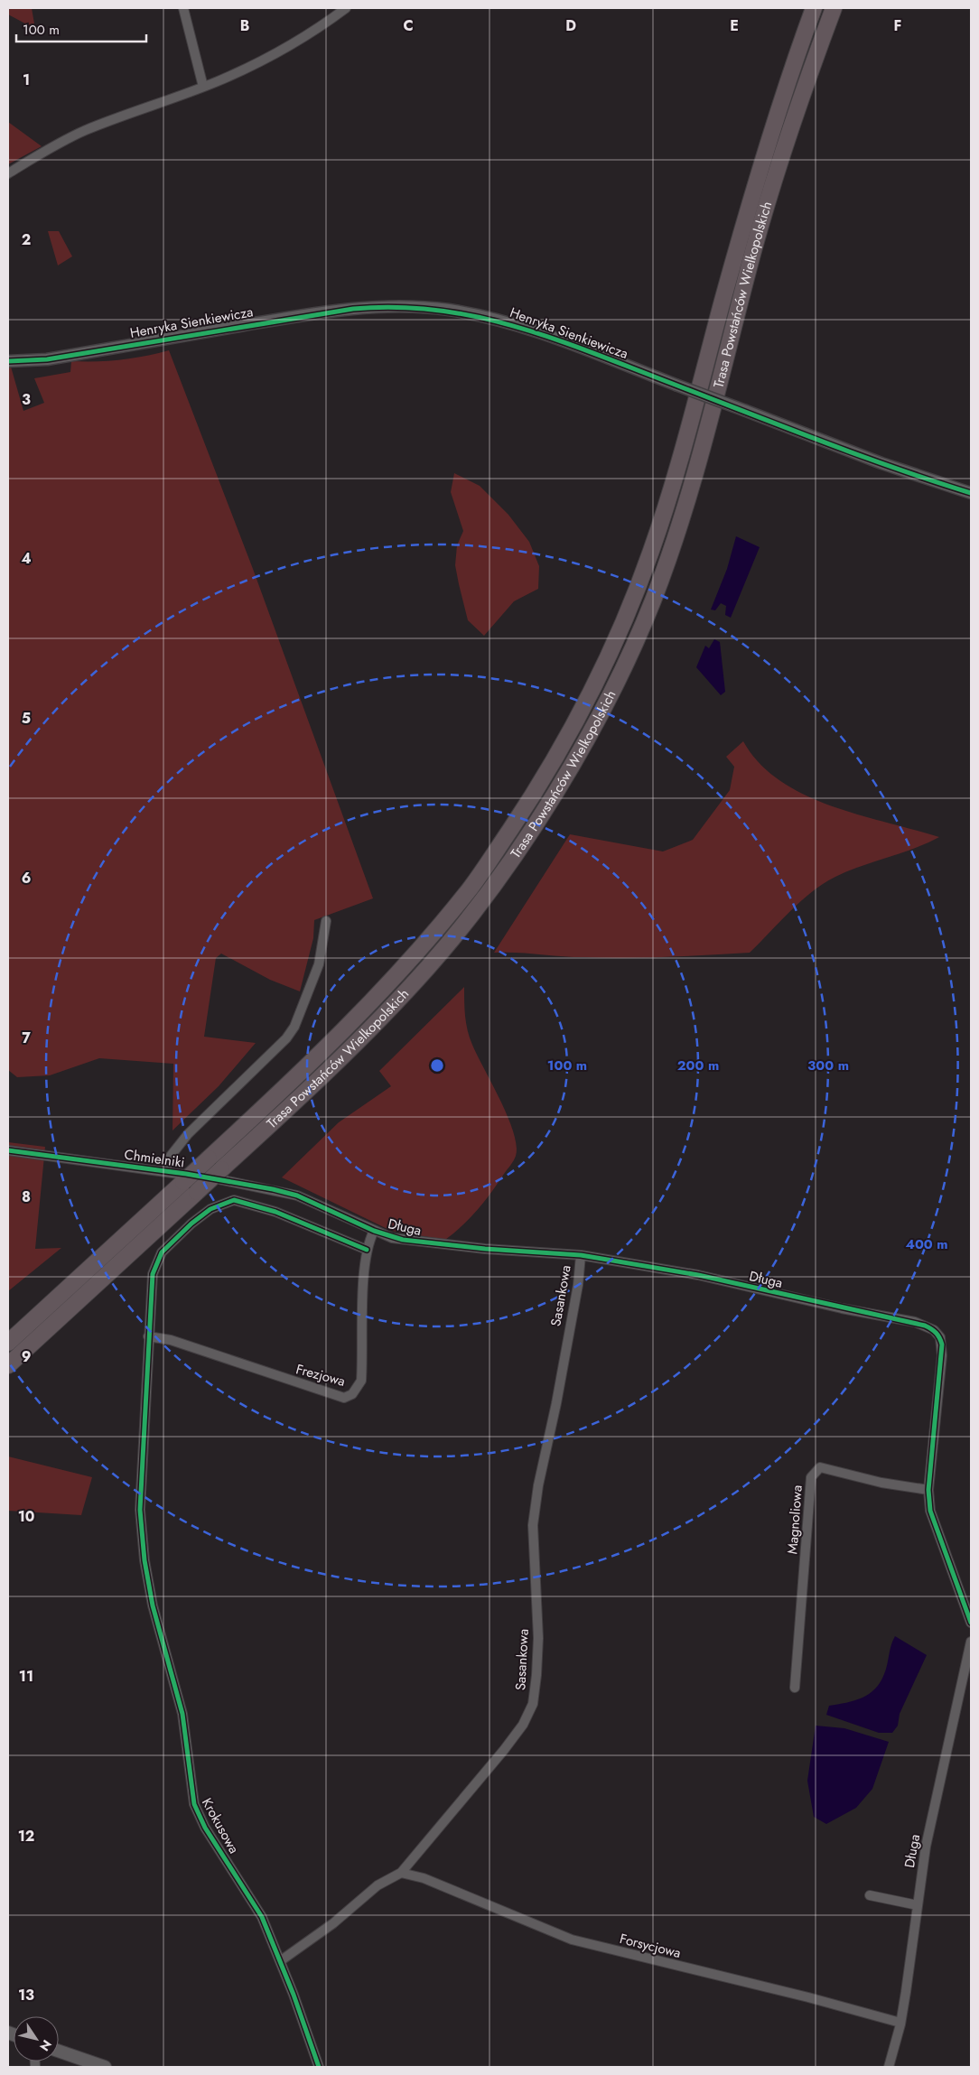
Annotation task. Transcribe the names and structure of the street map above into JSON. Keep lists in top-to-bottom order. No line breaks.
{"streets":{"highway":["Trasa Powstańców Wielkopolskich"],"street":["Henryka Sienkiewicza","Chmielniki","Długa","Sasankowa","Frezjowa","Magnoliowa","Krokusowa","Forsycjowa"]},"crossings":[["Chmielniki","Długa"],["Długa","Sasankowa"],["Długa","Frezjowa"],["Długa","Magnoliowa"],["Długa","Forsycjowa"],["Sasankowa","Krokusowa"],["Sasankowa","Forsycjowa"],["Frezjowa","Krokusowa"]],"scale_bar":"100 m","north":"bottom right","grid":{"columns":["B","C","D","E","F"],"rows":["1","2","3","4","5","6","7","8","9","10","11","12","13"]},"rings":["100 m","200 m","300 m","400 m"]}
